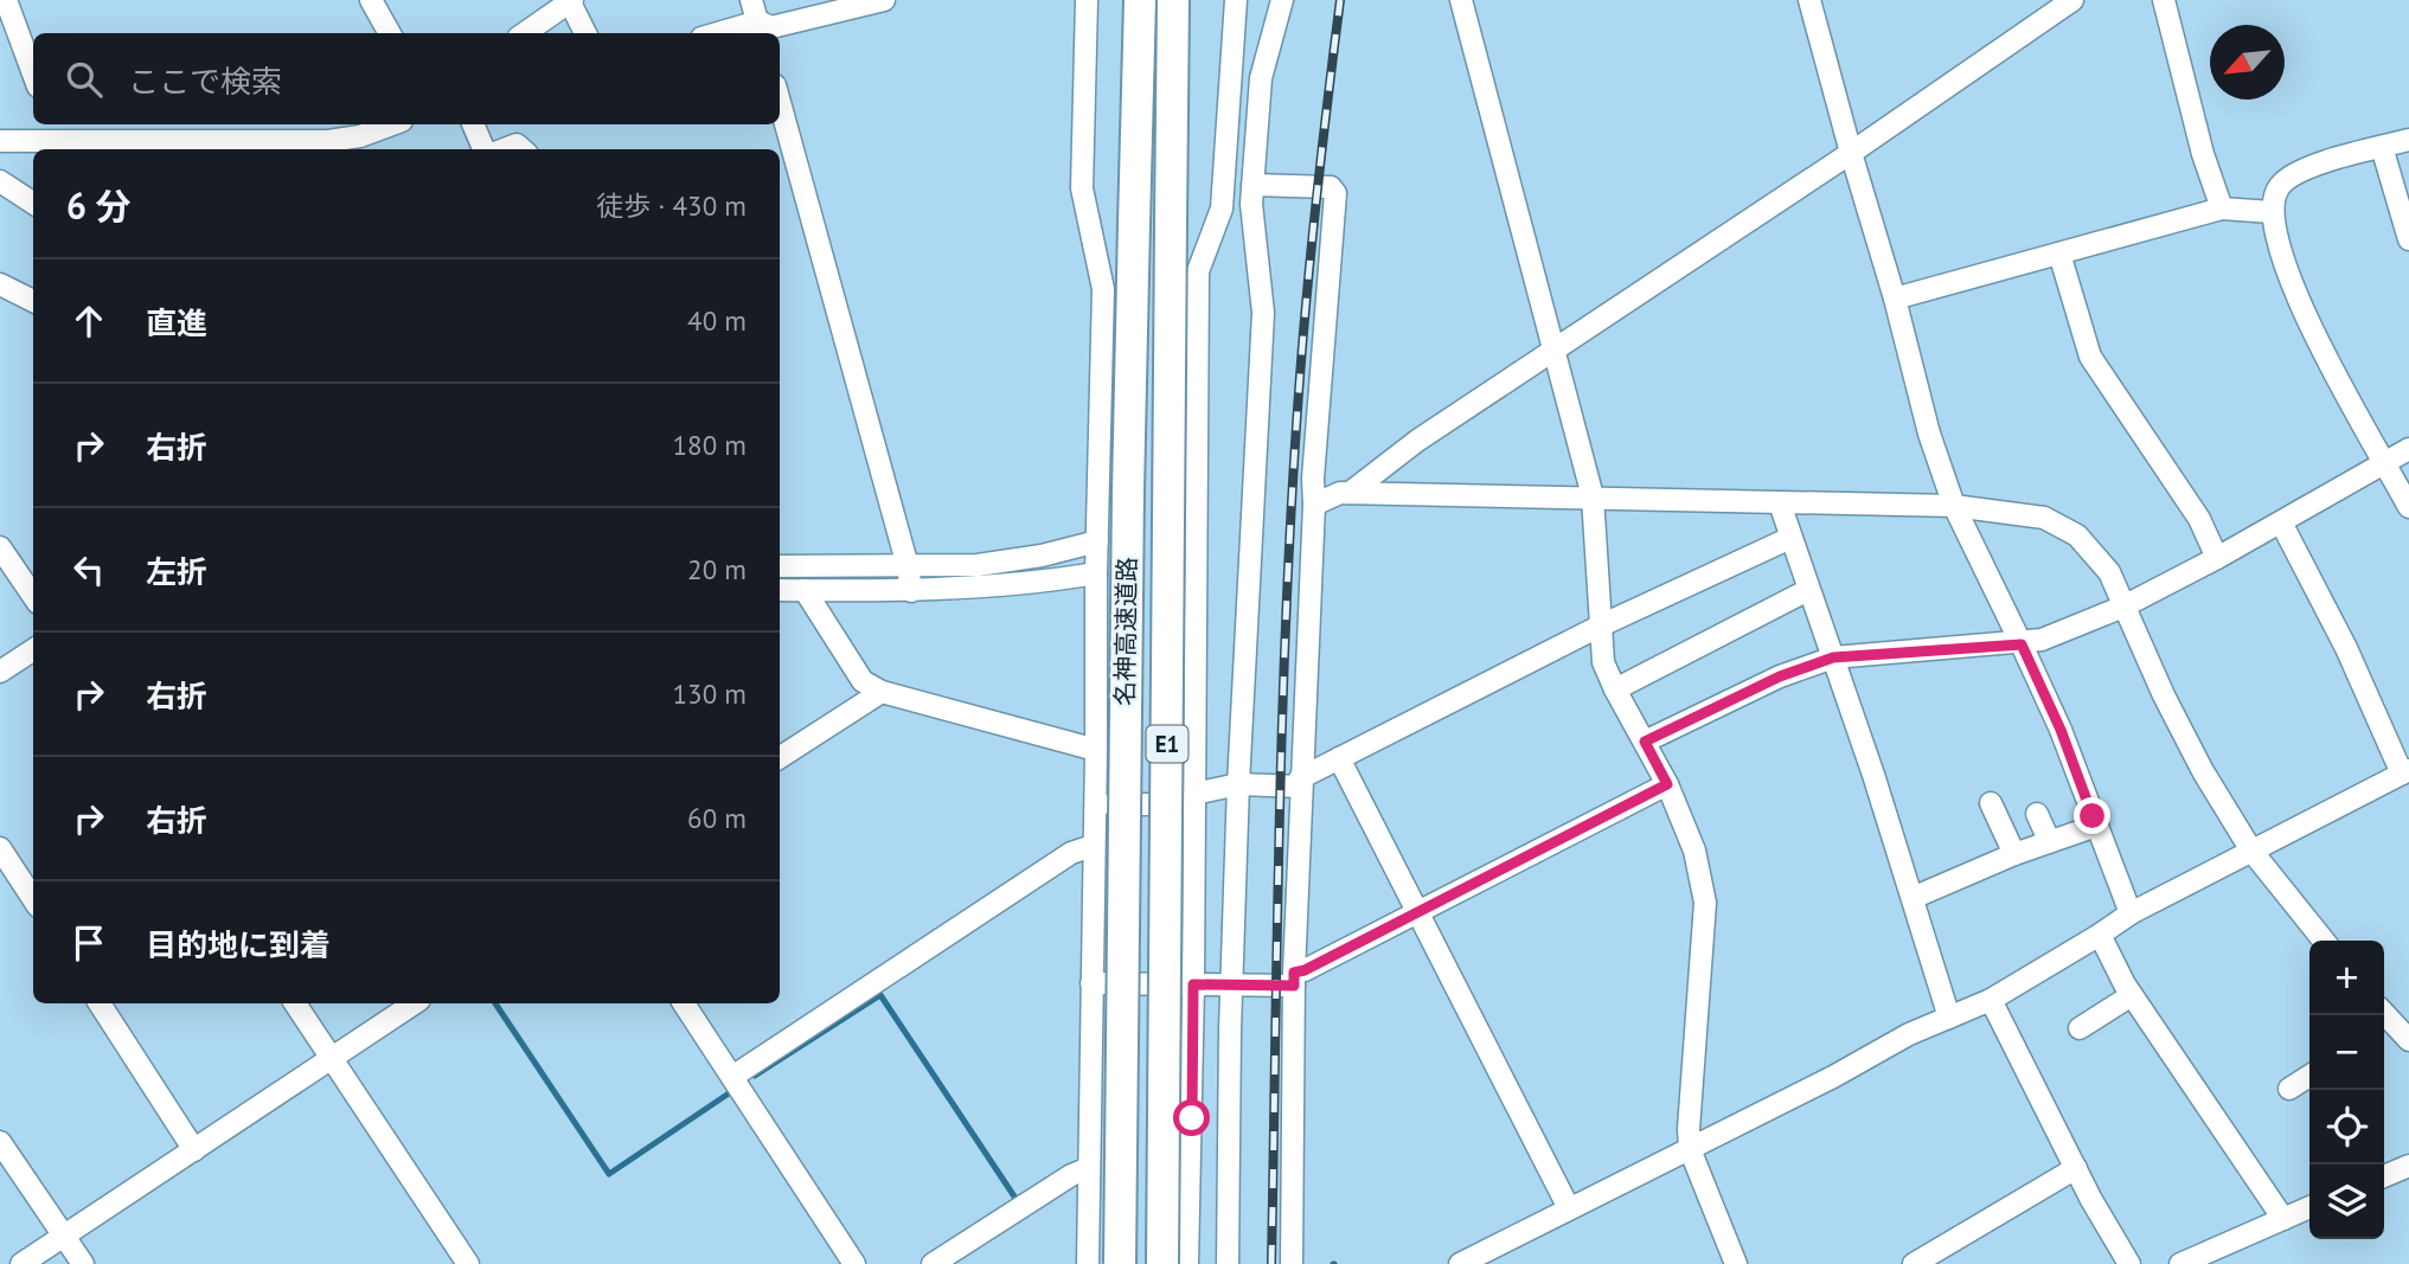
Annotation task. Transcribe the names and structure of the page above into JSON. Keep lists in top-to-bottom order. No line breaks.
{"streets":{"highway":["名神高速道路","E1"]},"north":"bottom left","page":{"search":"ここで検索","heading":["6 分","徒歩 · 430 m"],"list":[["直進","40 m"],["右折","180 m"],["左折","20 m"],["右折","130 m"],["右折","60 m"],"目的地に到着"],"map_buttons":["+","−"]}}
